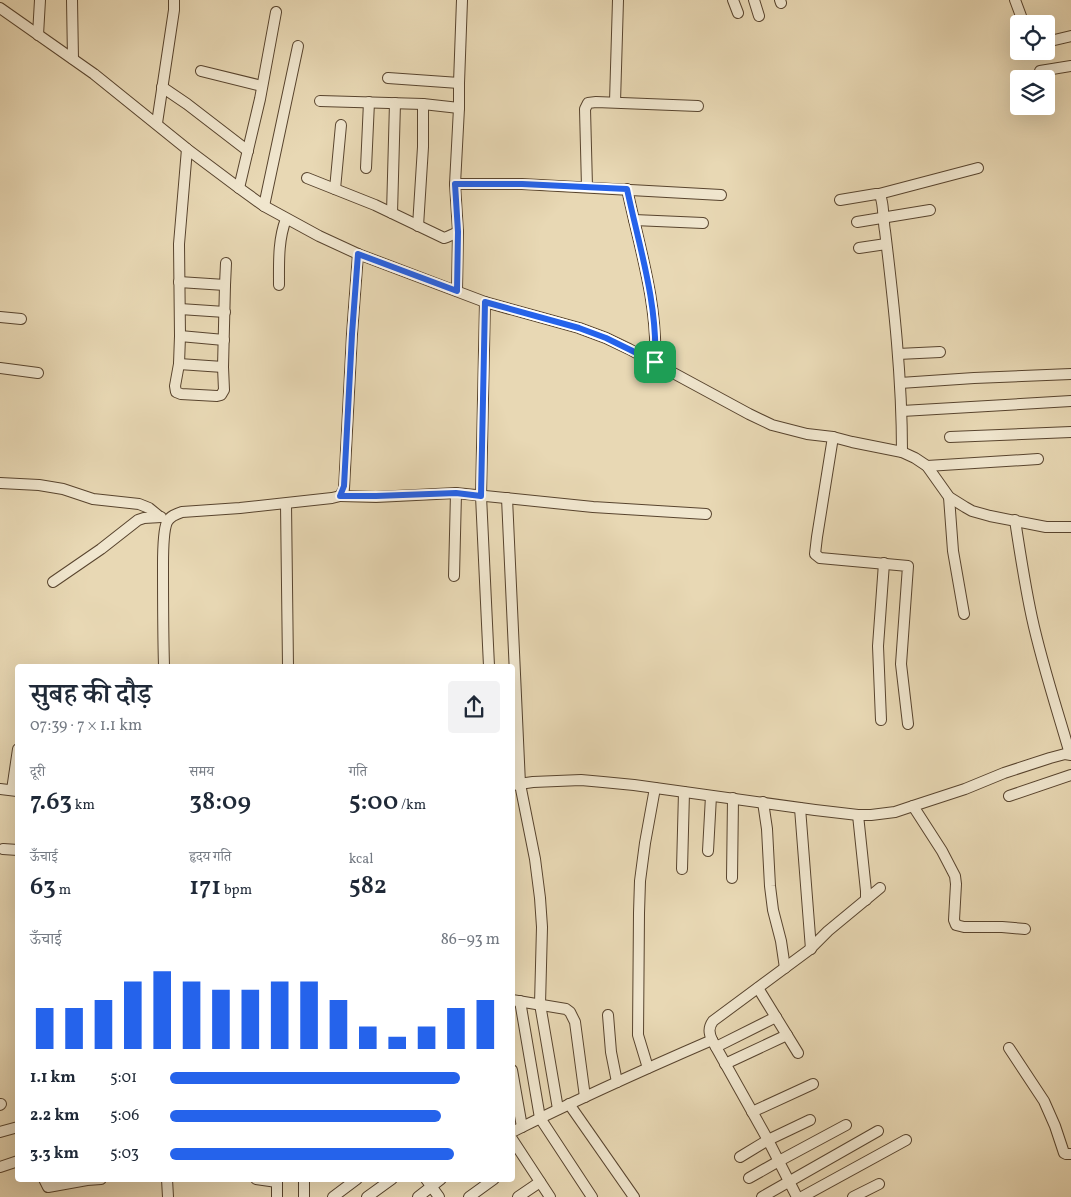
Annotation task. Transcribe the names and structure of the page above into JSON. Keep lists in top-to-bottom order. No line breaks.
{"page":{"heading":["सुबह की दौड़","07:39 · 7 × 1.1 km"],"stats":[["दूरी","7.63 km"],["समय","38:09"],["गति","5:00 /km"],["ऊँचाई","63 m"],["हृदय गति","171 bpm"],["kcal","582"]],"chart":["ऊँचाई","86–93 m"],"list":[{"name":"1.1 km","note":"5:01"},{"name":"2.2 km","note":"5:06"},{"name":"3.3 km","note":"5:03"}]}}
